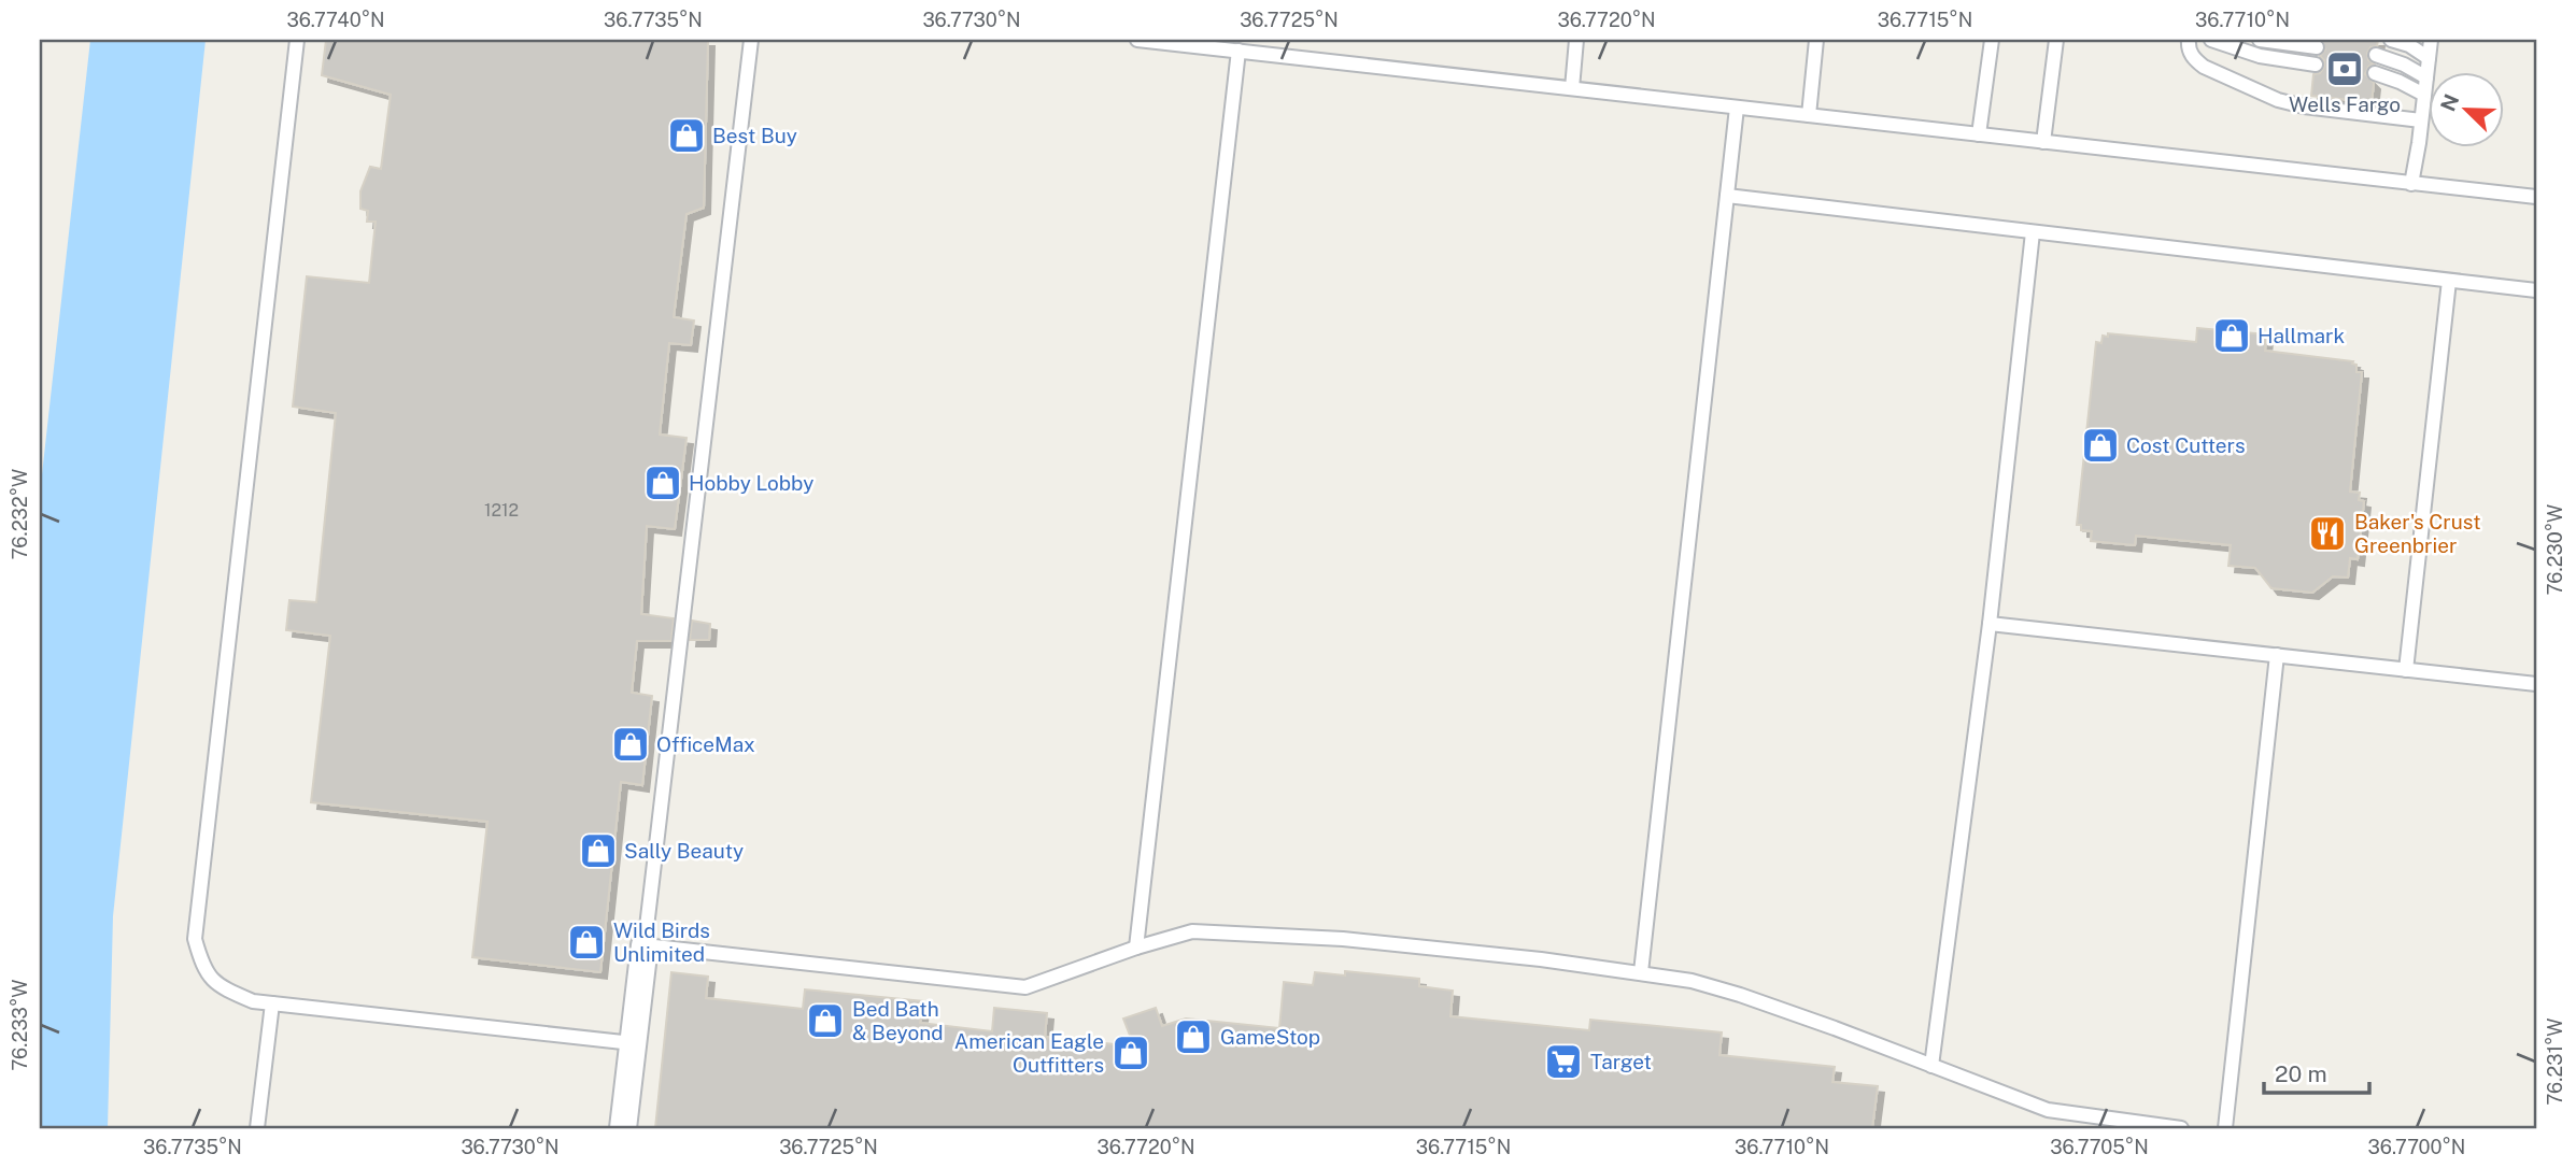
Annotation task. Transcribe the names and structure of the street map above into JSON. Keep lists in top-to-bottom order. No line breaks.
{"places":{"bank":["Wells Fargo"],"shop":["Best Buy","Hallmark","Cost Cutters","Hobby Lobby","OfficeMax","Sally Beauty","Wild Birds Unlimited","Bed Bath & Beyond","GameStop","American Eagle Outfitters"],"restaurant":["Baker's Crust Greenbrier"],"supermarket":["Target"]},"house_numbers":["1212"],"scale_bar":"20 m","north":"top left","coordinates":["36.7740°N","36.7735°N","36.7730°N","36.7725°N","36.7720°N","36.7715°N","36.7710°N","76.232°W","76.230°W","76.233°W","76.231°W","36.7705°N","36.7700°N"]}
